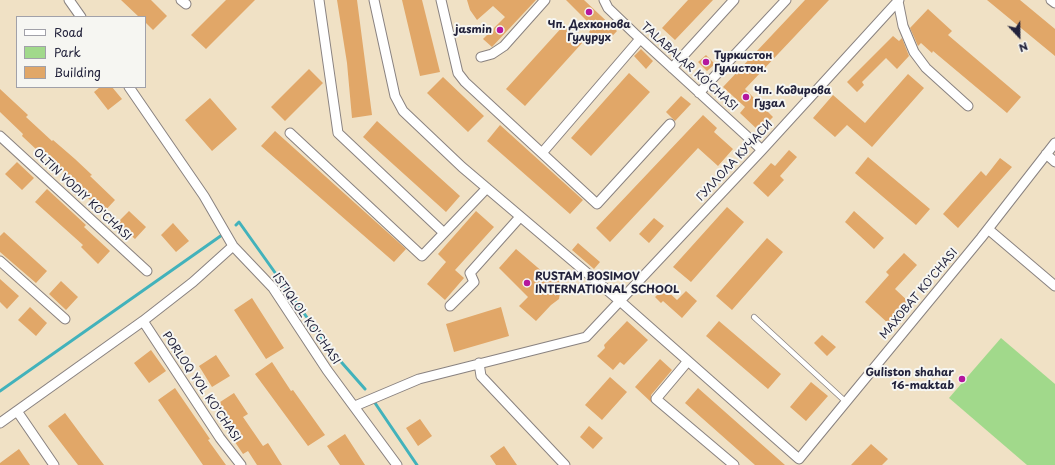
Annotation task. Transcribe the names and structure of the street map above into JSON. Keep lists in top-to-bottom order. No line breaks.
{"streets":{"street":["TALABALAR KO'CHASI","ГУЛЛОЛА КУЧАСИ","OLTIN VODIY KO'CHASI","MAXOBAT KO'CHASI","ISTIQLOL KO'CHASI","PORLOQ YOL KO'CHASI"]},"crossings":[["TALABALAR KO'CHASI","ГУЛЛОЛА КУЧАСИ"]],"places":["Чп. Дехконова Гулурух","jasmin","Туркистон Гулистон.","Чп. Кодирова Гузал","RUSTAM BOSIMOV INTERNATIONAL SCHOOL","Guliston shahar 16-maktab"],"legend":["Road","Park","Building"],"north":"bottom"}
